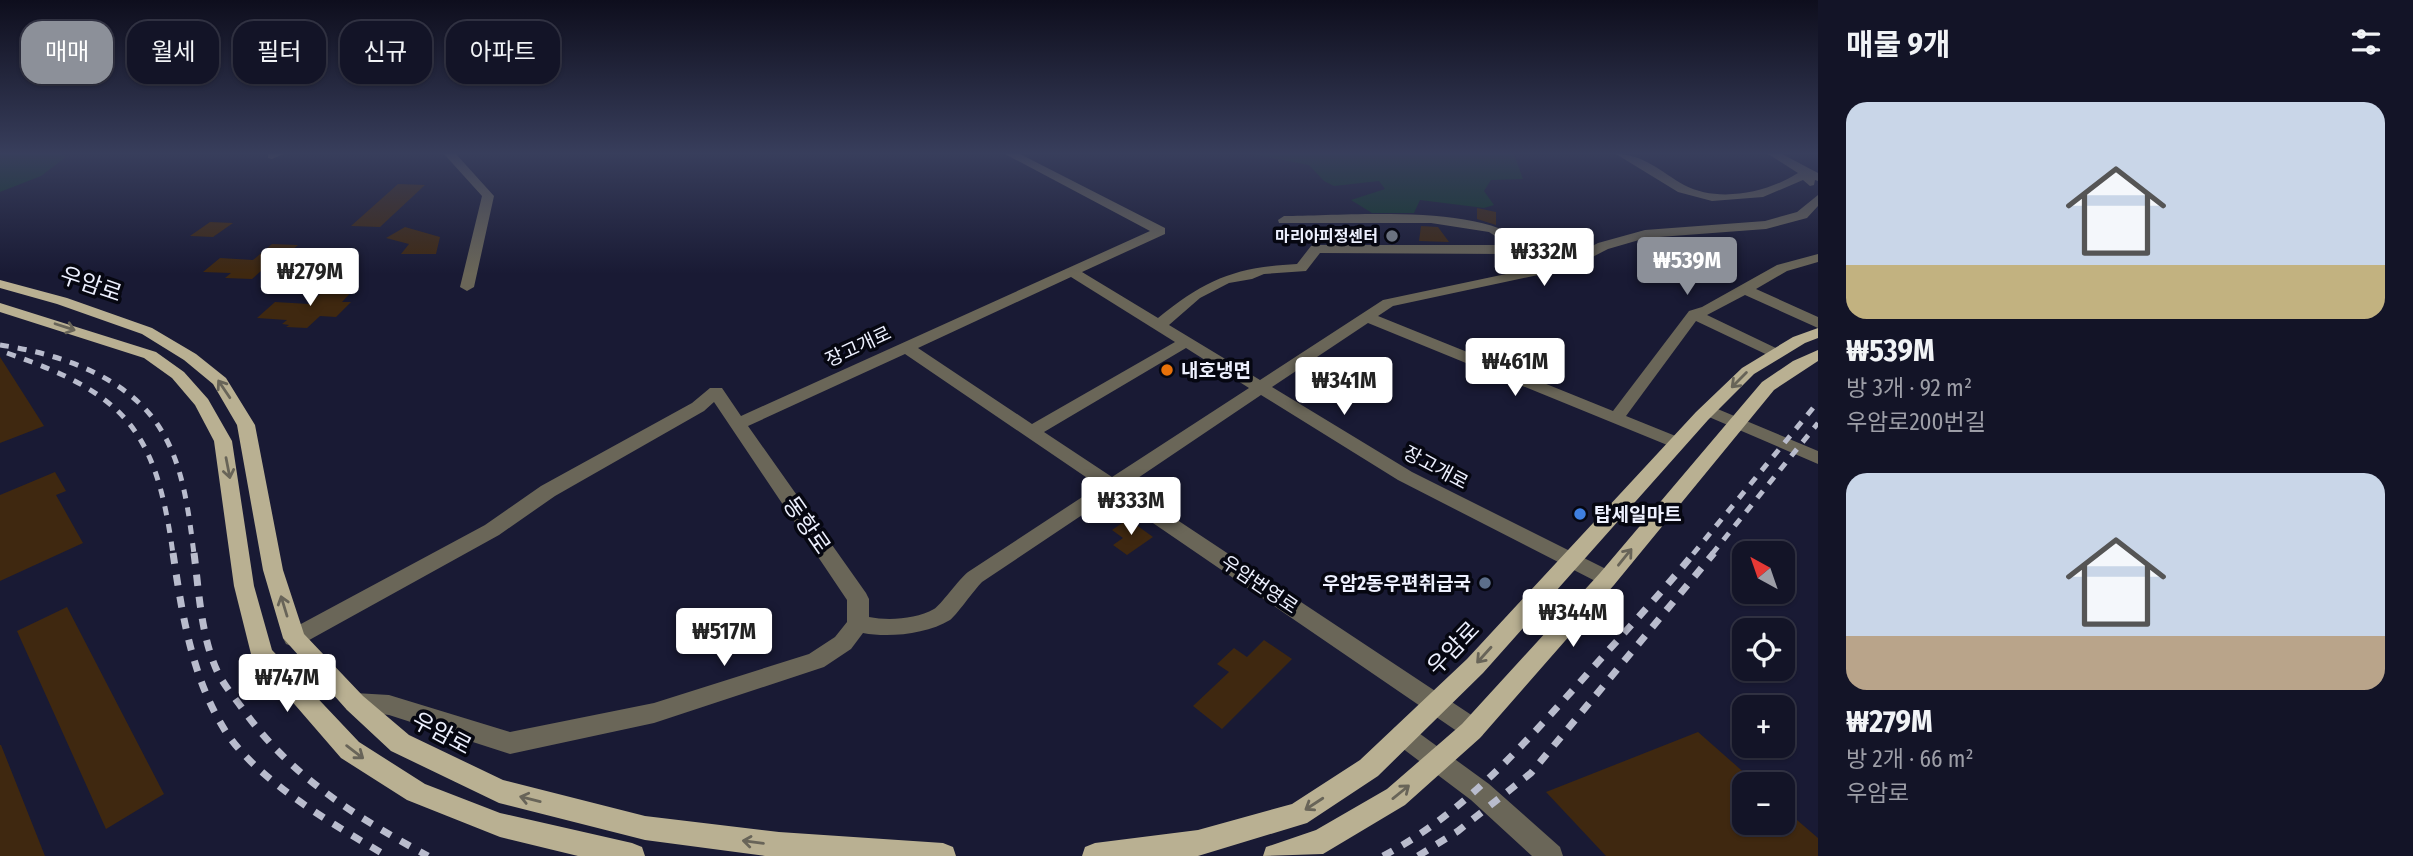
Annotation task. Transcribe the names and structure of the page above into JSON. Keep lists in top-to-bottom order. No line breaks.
{"streets":{"main road":["우암로"],"street":["장고개로","동항로","우암번영로"]},"crossings":[["우암로","장고개로"],["우암로","동항로"],["우암로","우암번영로"],["장고개로","동항로"],["장고개로","우암번영로"]],"places":["마리아피정센터","내호냉면","탑세일마트","우암2동우편취급국"],"north":"top left","page":{"heading":"매물 9개","chip":["매매","월세","필터","신규","아파트"],"list":[{"name":"₩539M","note":"방 3개 · 92 m² · 우암로200번길"},{"name":"₩279M","note":"방 2개 · 66 m² · 우암로"}],"price":["₩332M","₩539M","₩279M","₩461M","₩341M","₩333M","₩344M","₩517M","₩747M"],"map_buttons":["+","−"]}}
